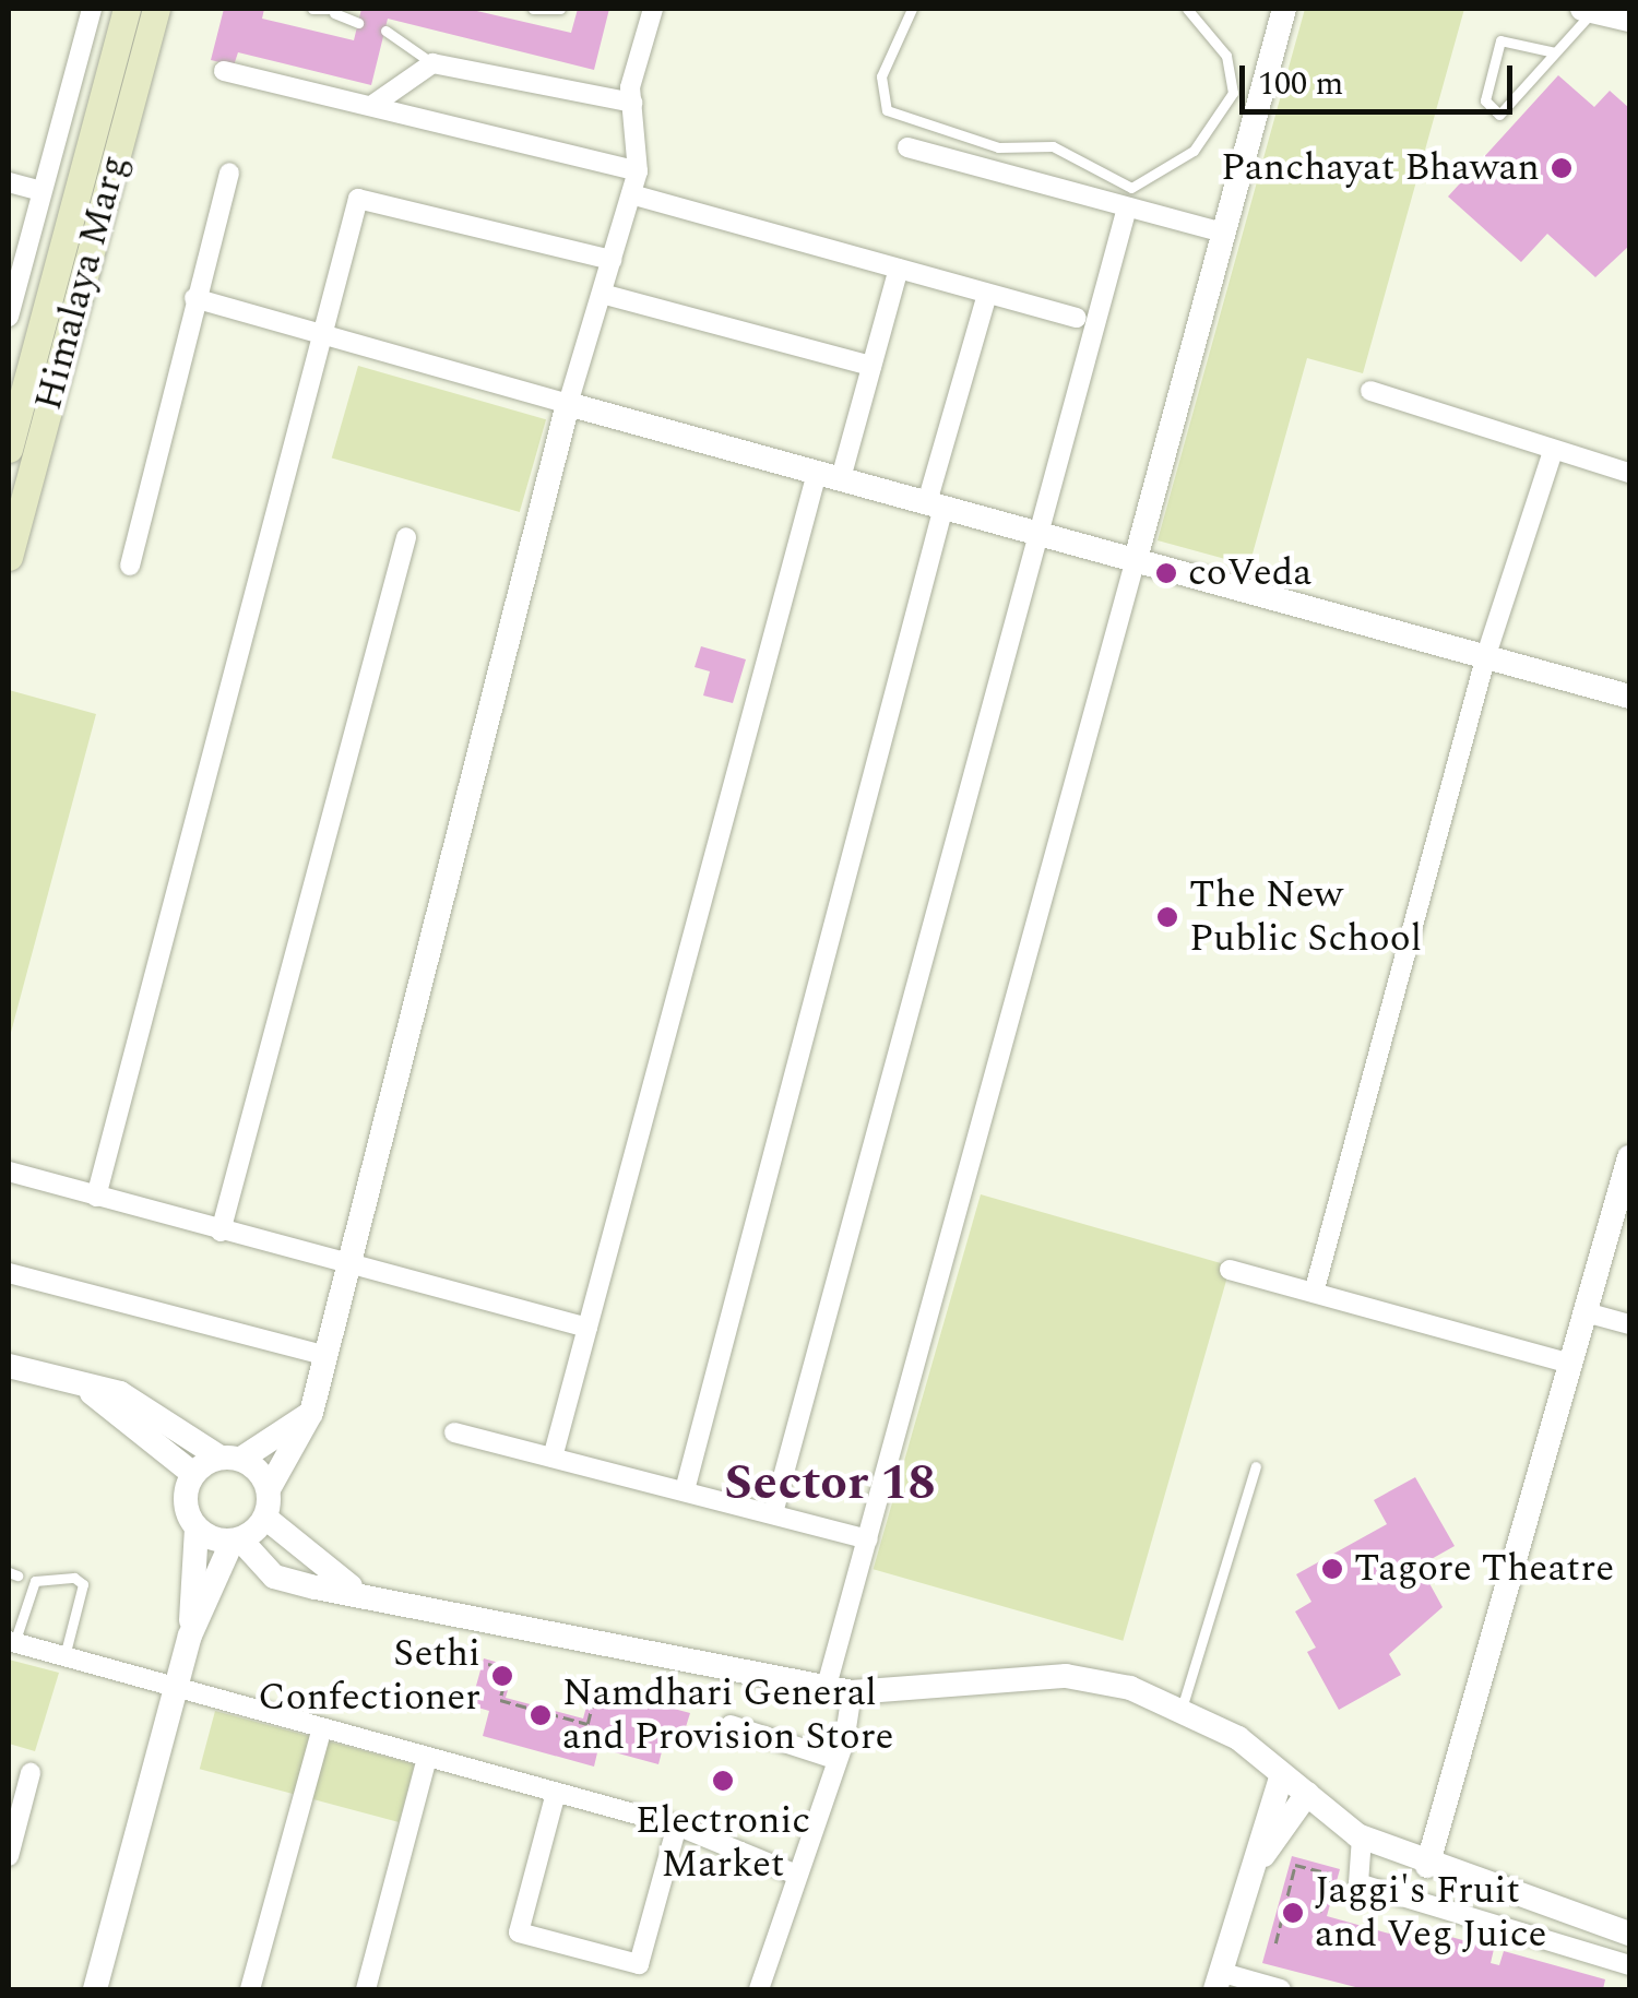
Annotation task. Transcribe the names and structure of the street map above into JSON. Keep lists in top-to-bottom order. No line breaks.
{"streets":{"main road":["Himalaya Marg"]},"districts":["Sector 18"],"places":["Panchayat Bhawan","coVeda","The New Public School","Tagore Theatre","Sethi Confectioner","Namdhari General and Provision Store","Electronic Market","Jaggi's Fruit and Veg Juice"],"scale_bar":"100 m"}
